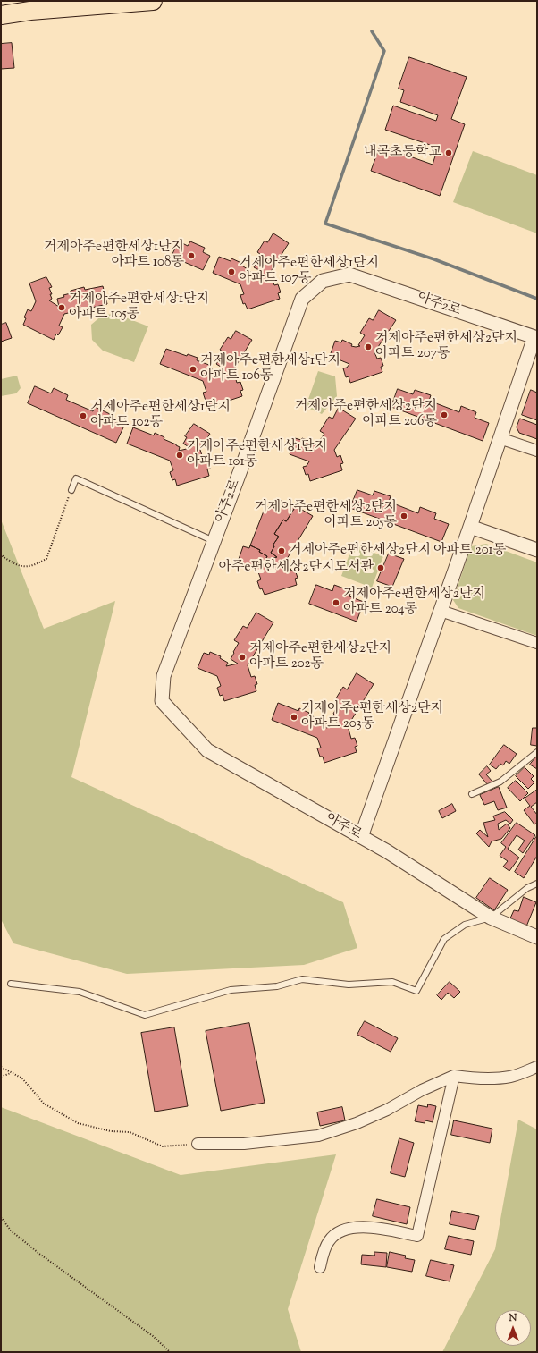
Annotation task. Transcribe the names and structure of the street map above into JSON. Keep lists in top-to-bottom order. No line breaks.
{"streets":{"street":["아주2로","아주로"]},"crossings":[["아주2로","아주로"]],"places":["내곡초등학교","거제아주e편한세상1단지 아파트 108동","거제아주e편한세상1단지 아파트 107동","거제아주e편한세상1단지 아파트 105동","거제아주e편한세상2단지 아파트 207동","거제아주e편한세상1단지 아파트 106동","거제아주e편한세상2단지 아파트 206동","거제아주e편한세상1단지 아파트 102동","거제아주e편한세상1단지 아파트 101동","거제아주e편한세상2단지 아파트 205동","거제아주e편한세상2단지 아파트 201동","아주e편한세상2단지도서관","거제아주e편한세상2단지 아파트 204동","거제아주e편한세상2단지 아파트 202동","거제아주e편한세상2단지 아파트 203동"],"north":"top"}
